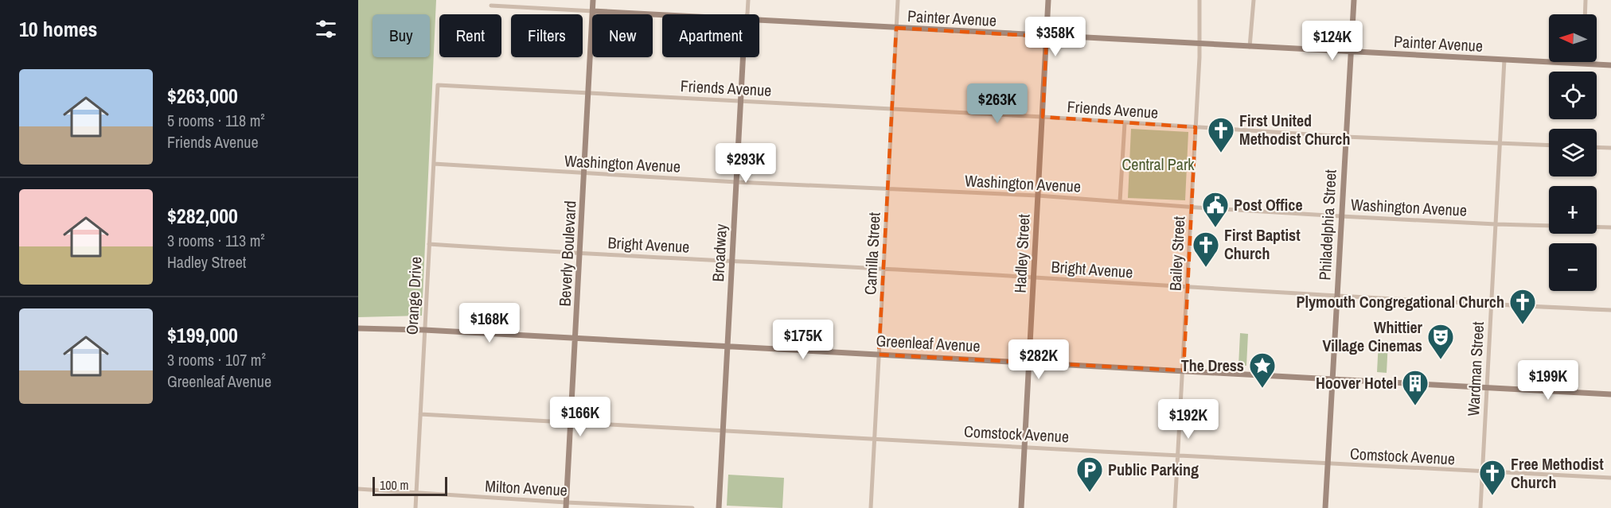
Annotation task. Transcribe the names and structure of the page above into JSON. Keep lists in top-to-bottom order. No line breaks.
{"streets":{"street":["Painter Avenue","Friends Avenue","Washington Avenue","Philadelphia Street","Bright Avenue","Broadway","Beverly Boulevard","Camilla Street","Hadley Street","Bailey Street","Orange Drive","Greenleaf Avenue","Wardman Street","Comstock Avenue","Milton Avenue"]},"crossings":[["Painter Avenue","Philadelphia Street"],["Painter Avenue","Beverly Boulevard"],["Painter Avenue","Camilla Street"],["Painter Avenue","Hadley Street"],["Painter Avenue","Bailey Street"],["Painter Avenue","Wardman Street"],["Friends Avenue","Philadelphia Street"],["Friends Avenue","Broadway"],["Friends Avenue","Beverly Boulevard"],["Friends Avenue","Camilla Street"],["Friends Avenue","Hadley Street"],["Friends Avenue","Bailey Street"],["Friends Avenue","Orange Drive"],["Friends Avenue","Wardman Street"],["Washington Avenue","Philadelphia Street"],["Washington Avenue","Broadway"],["Washington Avenue","Beverly Boulevard"],["Washington Avenue","Camilla Street"],["Washington Avenue","Hadley Street"],["Washington Avenue","Bailey Street"],["Washington Avenue","Orange Drive"],["Washington Avenue","Wardman Street"],["Philadelphia Street","Bright Avenue"],["Philadelphia Street","Greenleaf Avenue"],["Philadelphia Street","Comstock Avenue"],["Bright Avenue","Broadway"],["Bright Avenue","Beverly Boulevard"],["Bright Avenue","Camilla Street"],["Bright Avenue","Hadley Street"],["Bright Avenue","Bailey Street"],["Bright Avenue","Orange Drive"],["Bright Avenue","Wardman Street"],["Broadway","Greenleaf Avenue"],["Broadway","Comstock Avenue"],["Beverly Boulevard","Greenleaf Avenue"],["Beverly Boulevard","Comstock Avenue"],["Beverly Boulevard","Milton Avenue"],["Camilla Street","Greenleaf Avenue"],["Camilla Street","Comstock Avenue"],["Hadley Street","Greenleaf Avenue"],["Hadley Street","Comstock Avenue"],["Bailey Street","Greenleaf Avenue"],["Bailey Street","Comstock Avenue"],["Orange Drive","Greenleaf Avenue"],["Orange Drive","Comstock Avenue"],["Orange Drive","Milton Avenue"],["Greenleaf Avenue","Wardman Street"],["Wardman Street","Comstock Avenue"]],"parks":["Central Park"],"places":{"church":["First United Methodist Church","First Baptist Church","Plymouth Congregational Church","Free Methodist Church"],"public building":["Post Office"],"theatre":["Whittier Village Cinemas"],"place":["The Dress"],"building":["Hoover Hotel"],"parking":["Public Parking"]},"scale_bar":"100 m","north":"left","page":{"heading":"10 homes","map_buttons":["+","−"],"chip":["Buy","Rent","Filters","New","Apartment"],"price":["$358K","$124K","$263K","$293K","$168K","$175K","$282K","$199K","$166K","$192K"],"list":[{"name":"$263,000","note":"5 rooms · 118 m² · Friends Avenue"},{"name":"$282,000","note":"3 rooms · 113 m² · Hadley Street"},{"name":"$199,000","note":"3 rooms · 107 m² · Greenleaf Avenue"}],"scale":"100 m"}}
